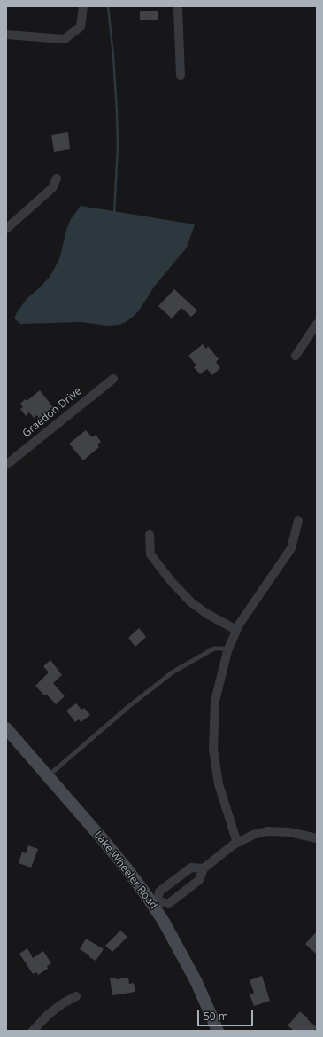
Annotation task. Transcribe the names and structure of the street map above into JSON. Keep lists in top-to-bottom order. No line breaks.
{"streets":{"street":["Graedon Drive","Lake Wheeler Road"]},"scale_bar":"50 m"}
